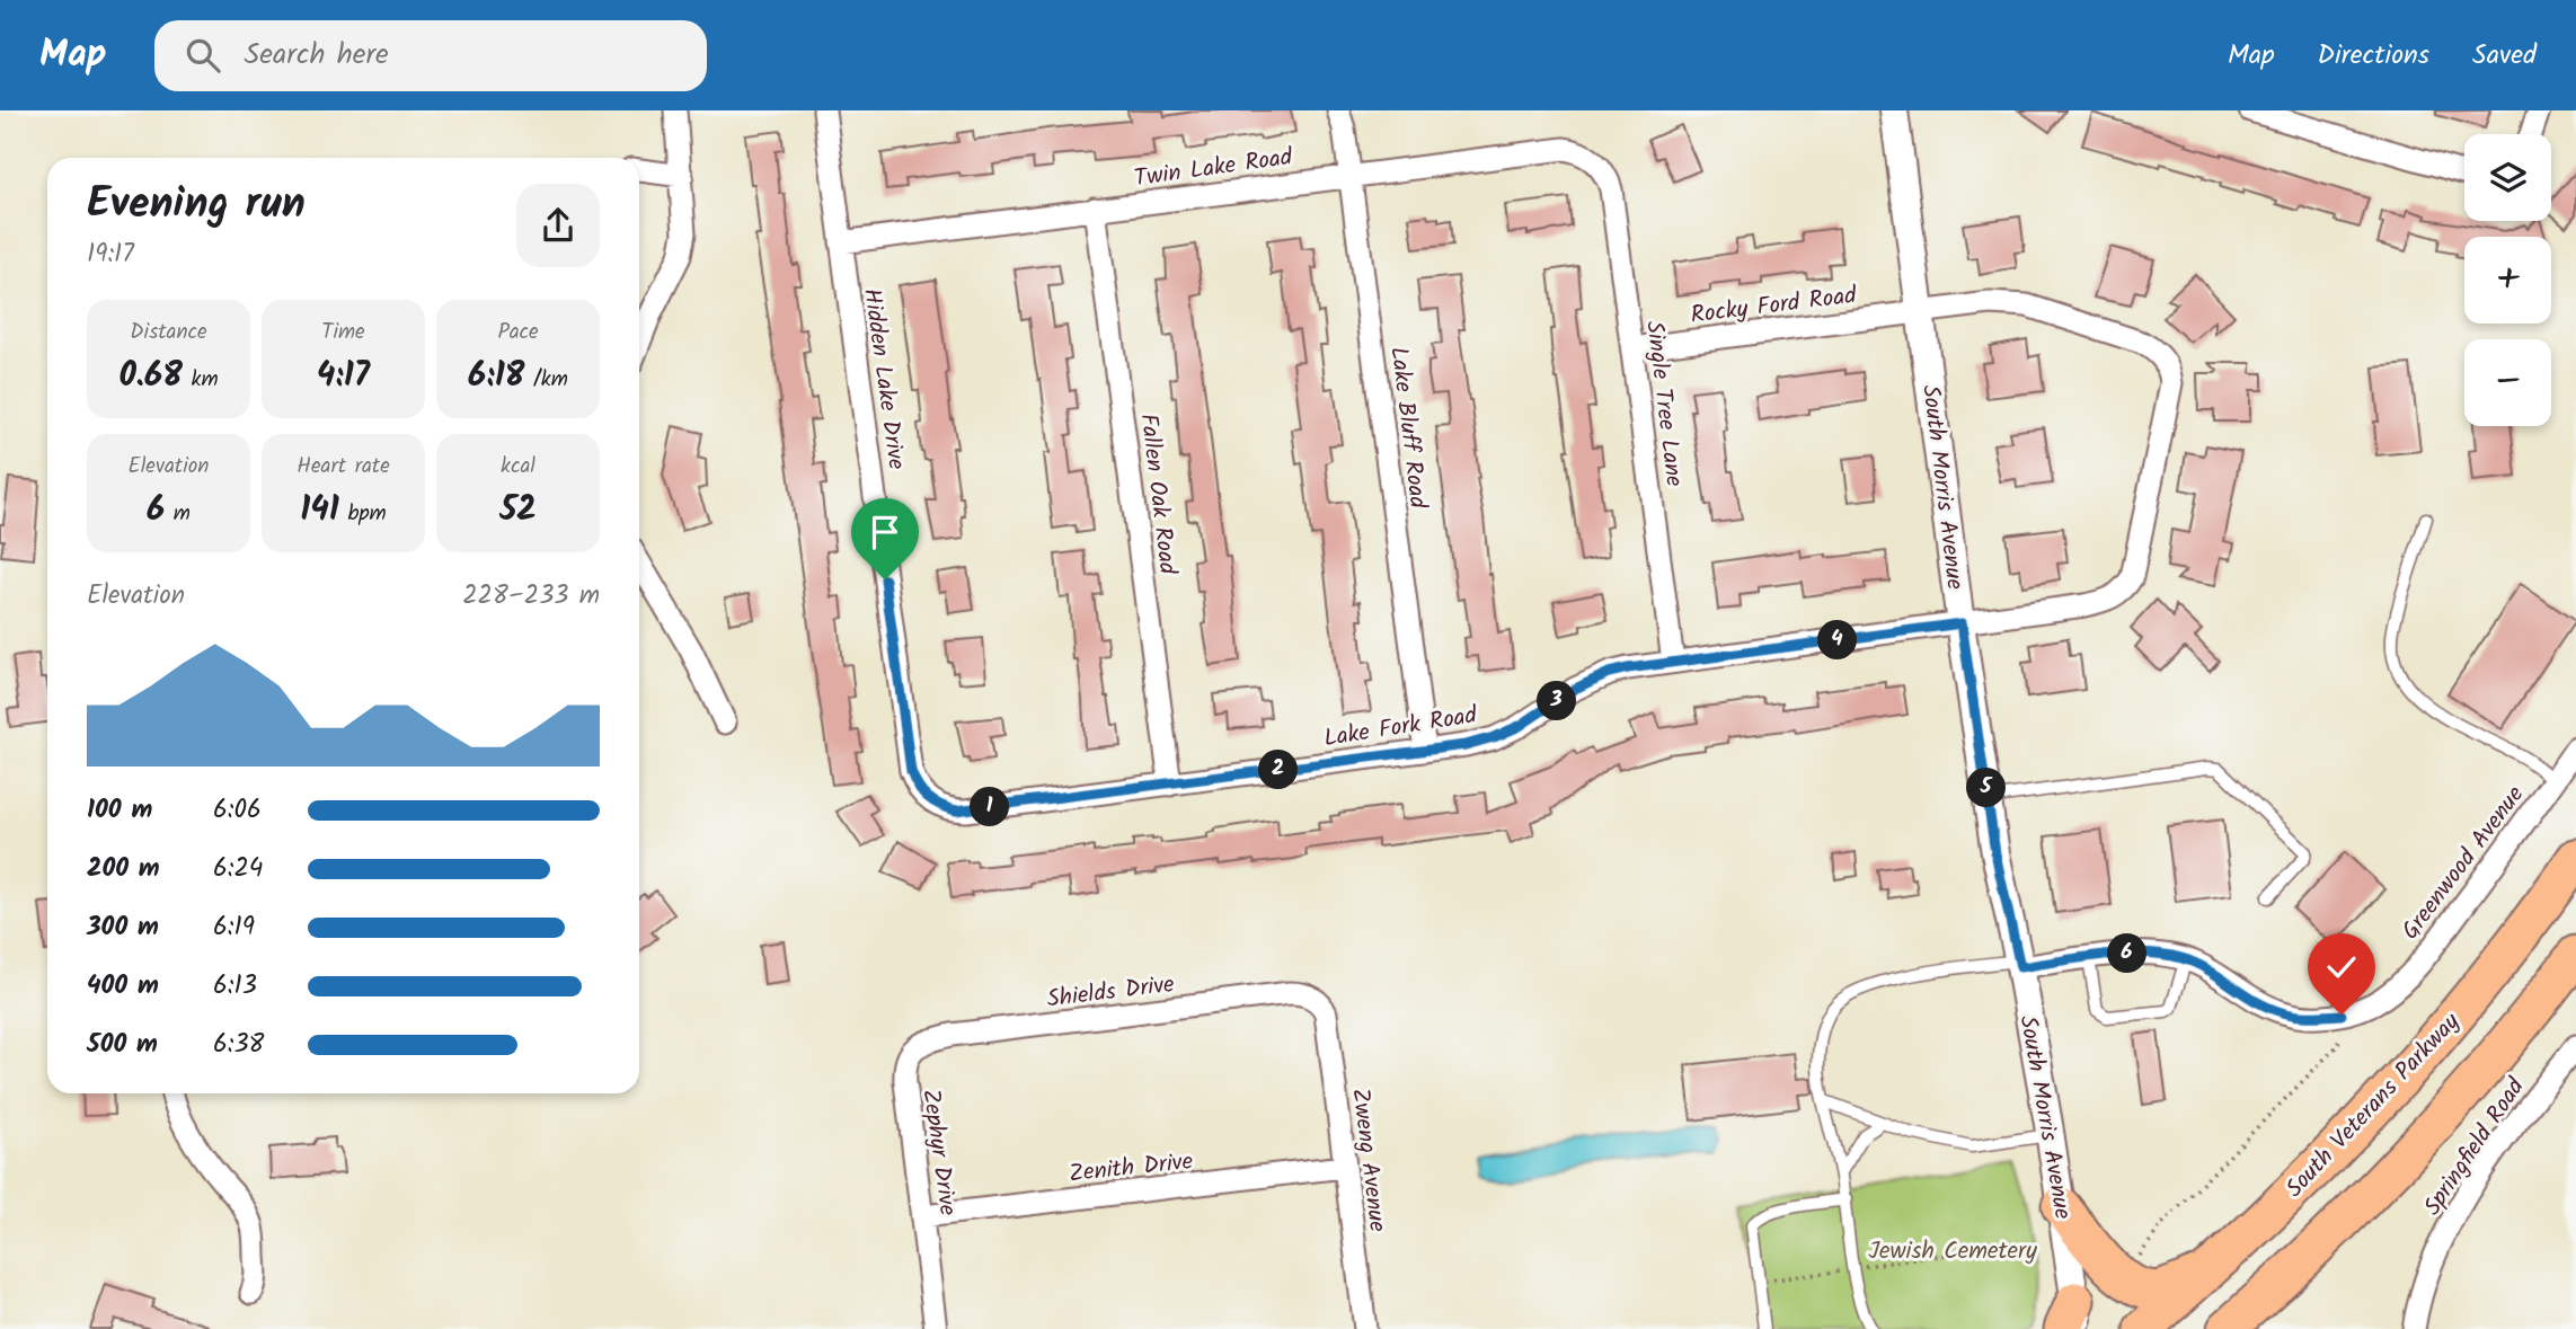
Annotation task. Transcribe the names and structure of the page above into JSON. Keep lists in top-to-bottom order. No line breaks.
{"streets":{"highway":["South Veterans Parkway"],"street":["Twin Lake Road","Rocky Ford Road","Hidden Lake Drive","Single Tree Lane","Lake Bluff Road","South Morris Avenue","Fallen Oak Road","Lake Fork Road","Greenwood Avenue","Shields Drive","Springfield Road","Zephyr Drive","Zweng Avenue","Zenith Drive"]},"crossings":[["Twin Lake Road","Hidden Lake Drive"],["Twin Lake Road","Single Tree Lane"],["Twin Lake Road","Lake Bluff Road"],["Twin Lake Road","Fallen Oak Road"],["Rocky Ford Road","Single Tree Lane"],["Rocky Ford Road","South Morris Avenue"],["Rocky Ford Road","Lake Fork Road"],["Hidden Lake Drive","Lake Fork Road"],["Single Tree Lane","Lake Fork Road"],["Lake Bluff Road","Lake Fork Road"],["South Morris Avenue","Lake Fork Road"],["South Morris Avenue","Greenwood Avenue"],["Fallen Oak Road","Lake Fork Road"],["Shields Drive","Zephyr Drive"],["Shields Drive","Zweng Avenue"],["Zephyr Drive","Zenith Drive"],["Zweng Avenue","Zenith Drive"]],"parks":["Jewish Cemetery"],"page":{"header":"Map","search":"Search here","nav":["Map","Directions","Saved"],"map_buttons":["+","−"],"heading":["Evening run","19:17"],"stats":[["Distance","0.68 km"],["Time","4:17"],["Pace","6:18 /km"],["Elevation","6 m"],["Heart rate","141 bpm"],["kcal","52"]],"chart":["Elevation","228–233 m"],"pins":["4","3","2","5","1","6"],"list":[{"name":"100 m","note":"6:06"},{"name":"200 m","note":"6:24"},{"name":"300 m","note":"6:19"},{"name":"400 m","note":"6:13"},{"name":"500 m","note":"6:38"}]}}
